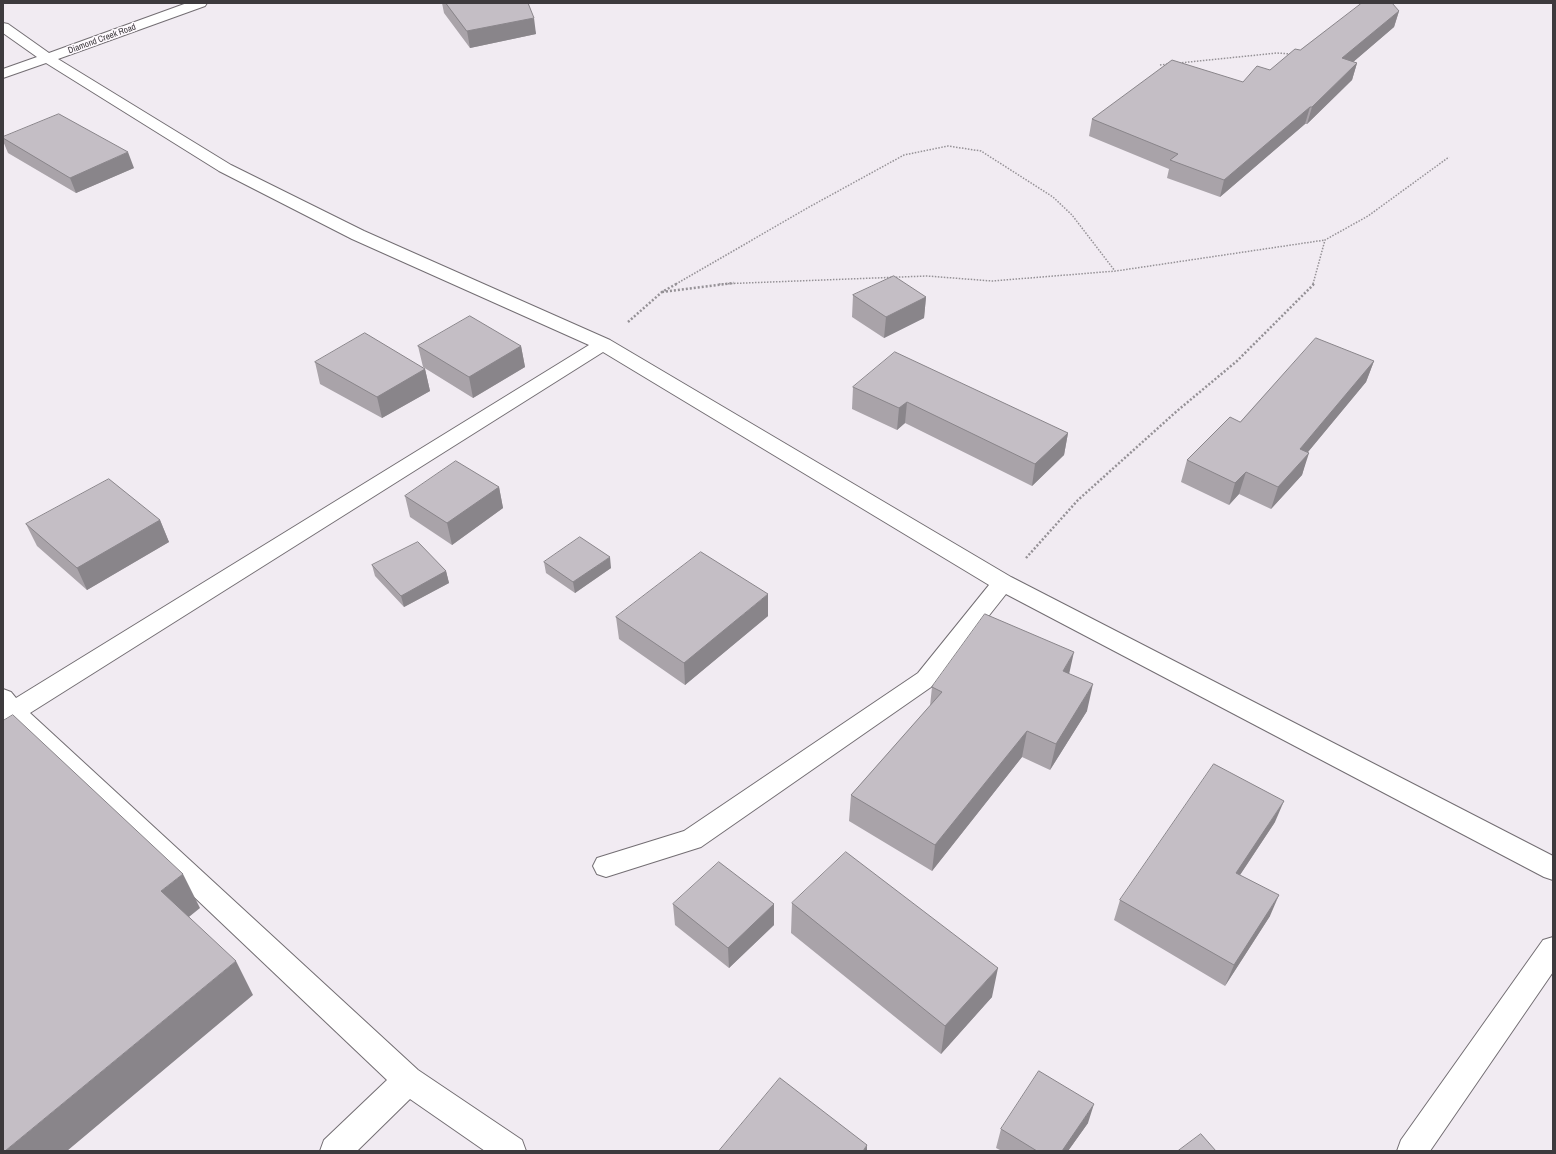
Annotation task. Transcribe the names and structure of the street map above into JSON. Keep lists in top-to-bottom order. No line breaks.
{"streets":{"street":["Diamond Creek Road"]}}
